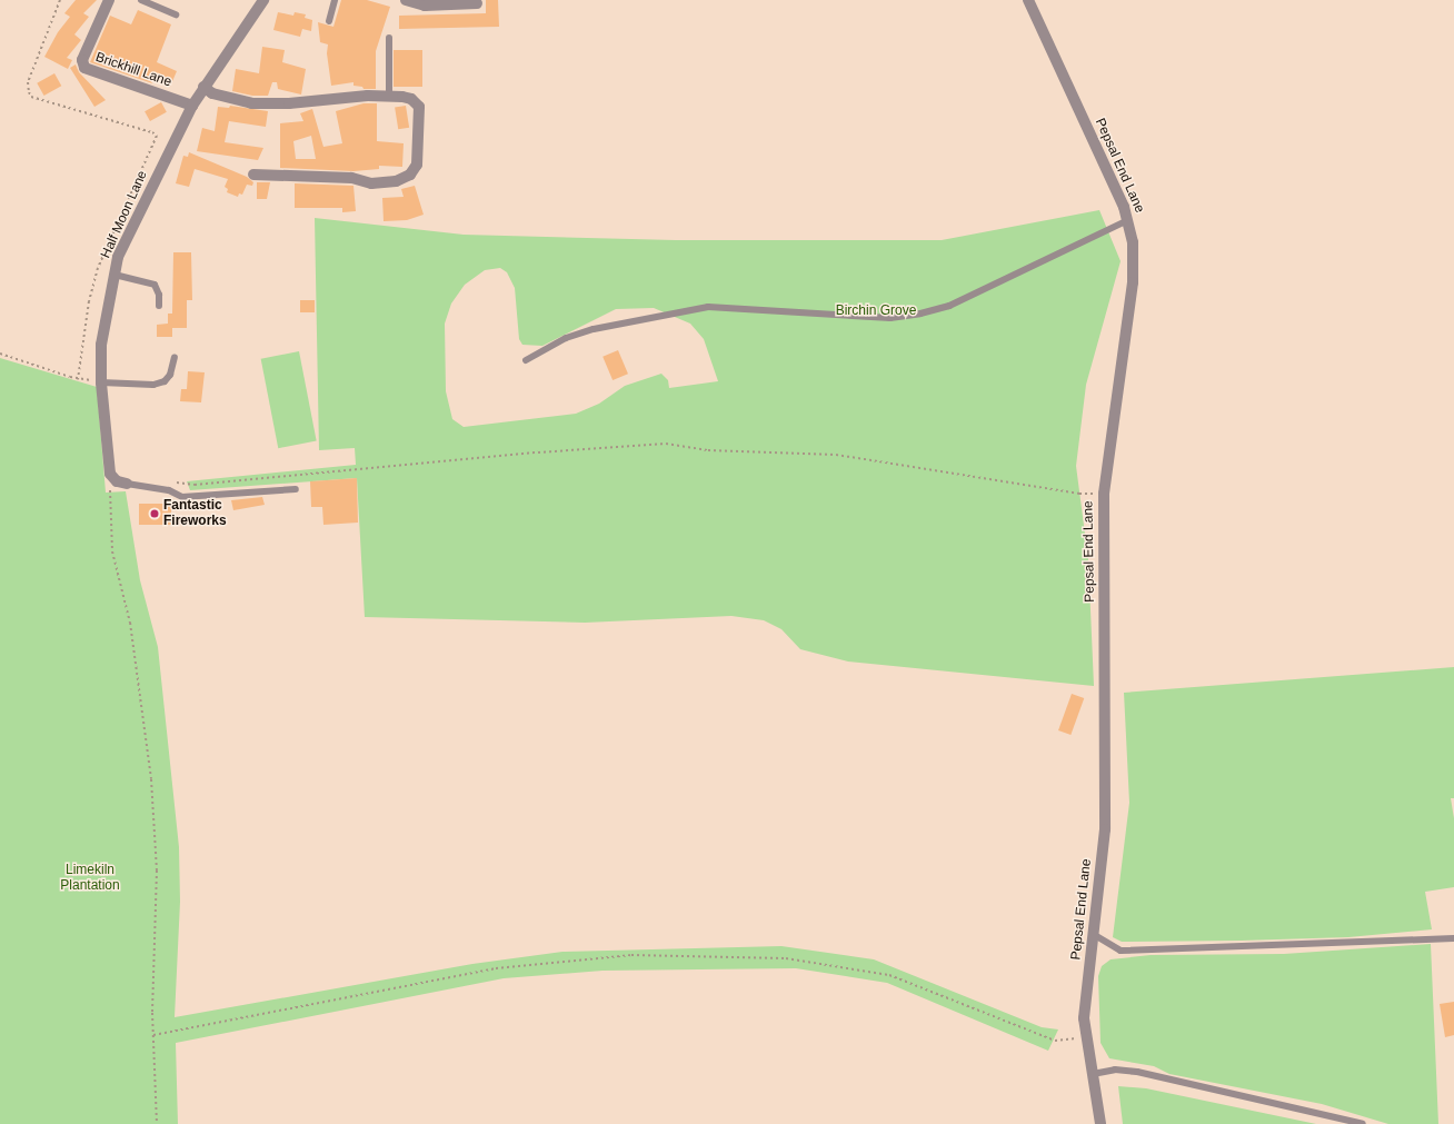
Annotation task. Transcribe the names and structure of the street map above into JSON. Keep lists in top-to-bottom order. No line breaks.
{"streets":{"street":["Brickhill Lane","Pepsal End Lane","Half Moon Lane"]},"crossings":[["Brickhill Lane","Half Moon Lane"]],"parks":["Birchin Grove","Limekiln Plantation"],"places":["Fantastic Fireworks"]}
